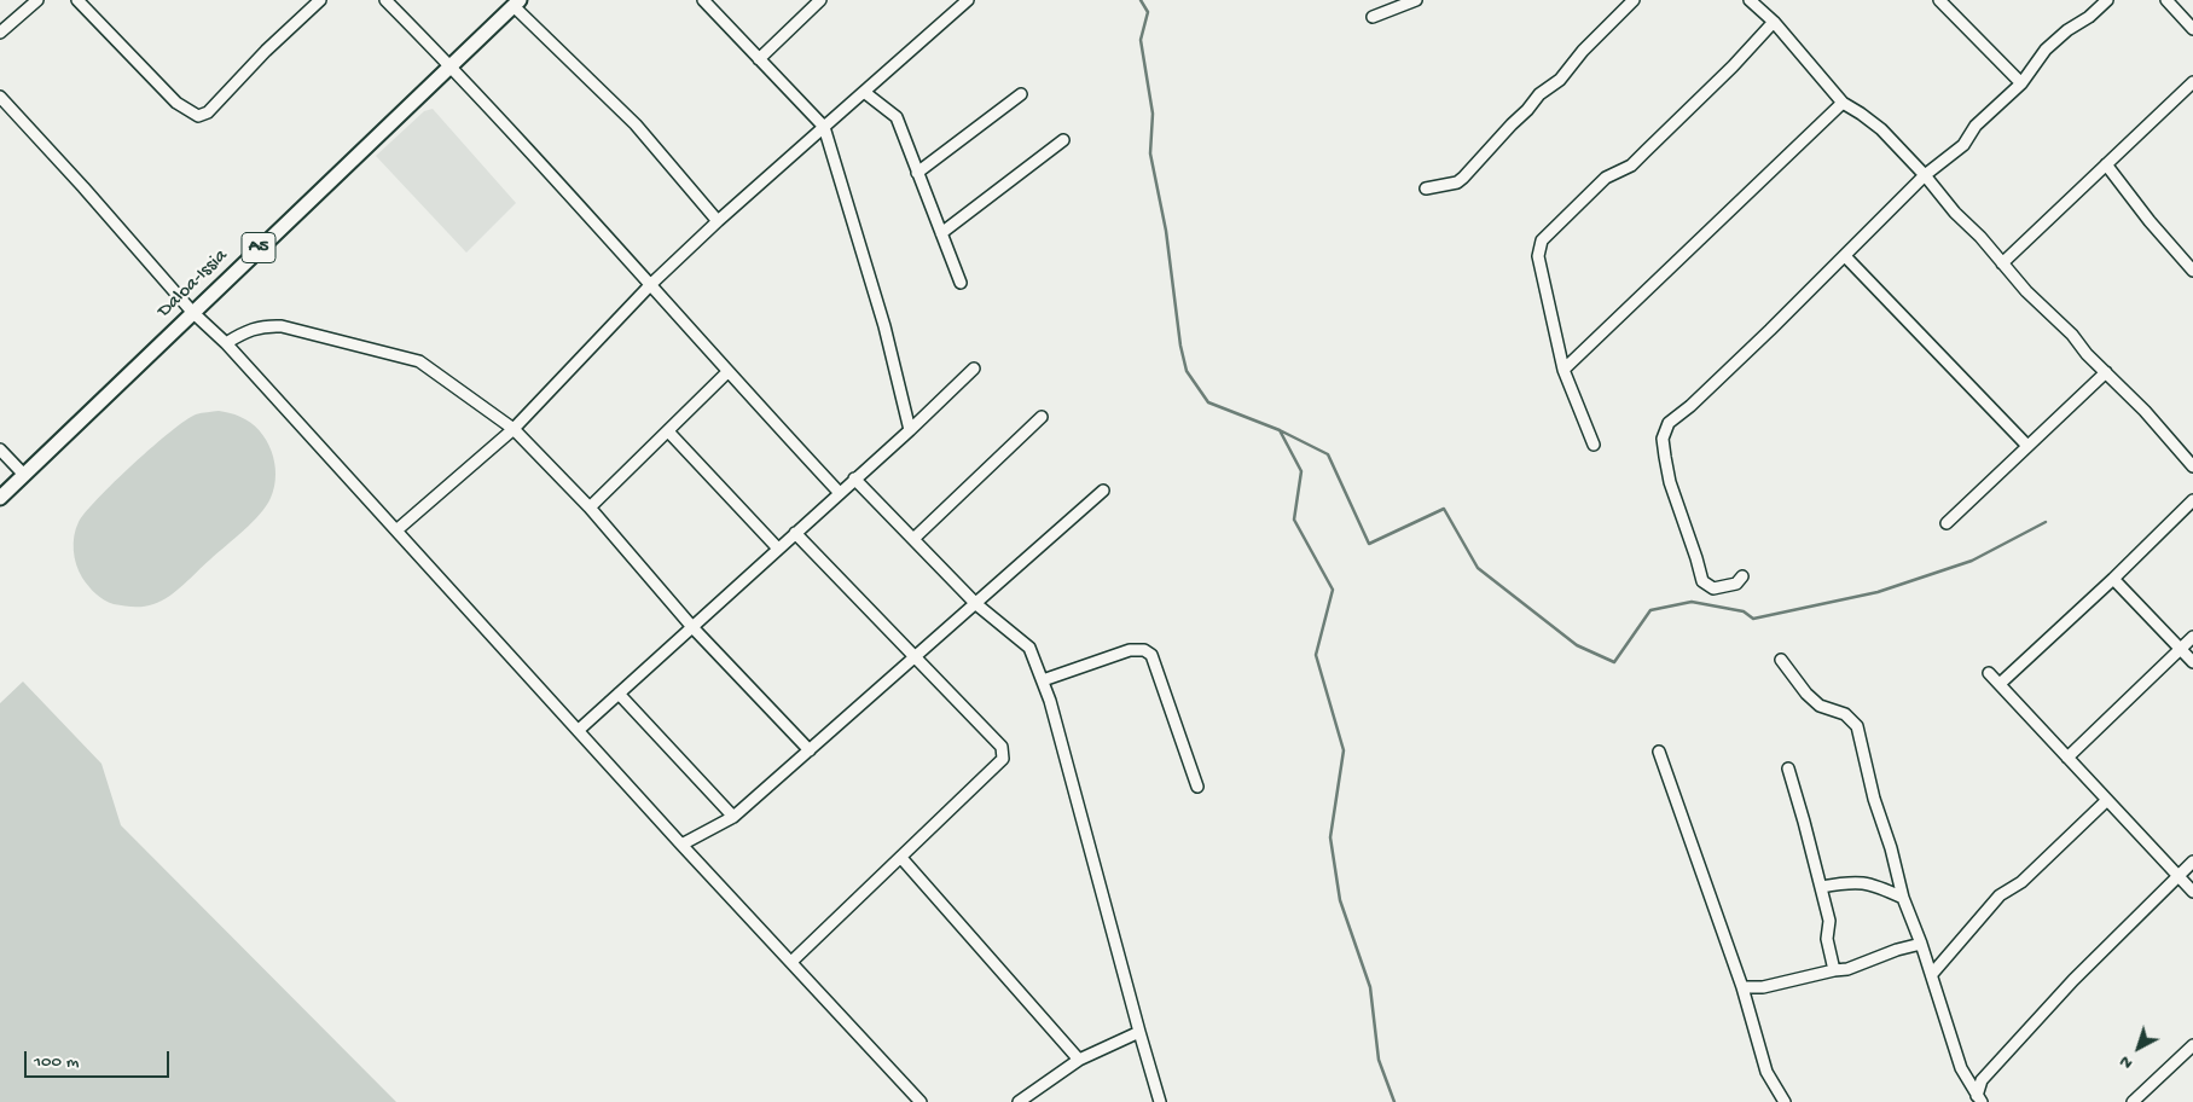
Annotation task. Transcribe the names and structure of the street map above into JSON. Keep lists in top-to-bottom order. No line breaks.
{"streets":{"main road":["A5","Daloa-Issia"]},"scale_bar":"100 m","north":"bottom left"}
